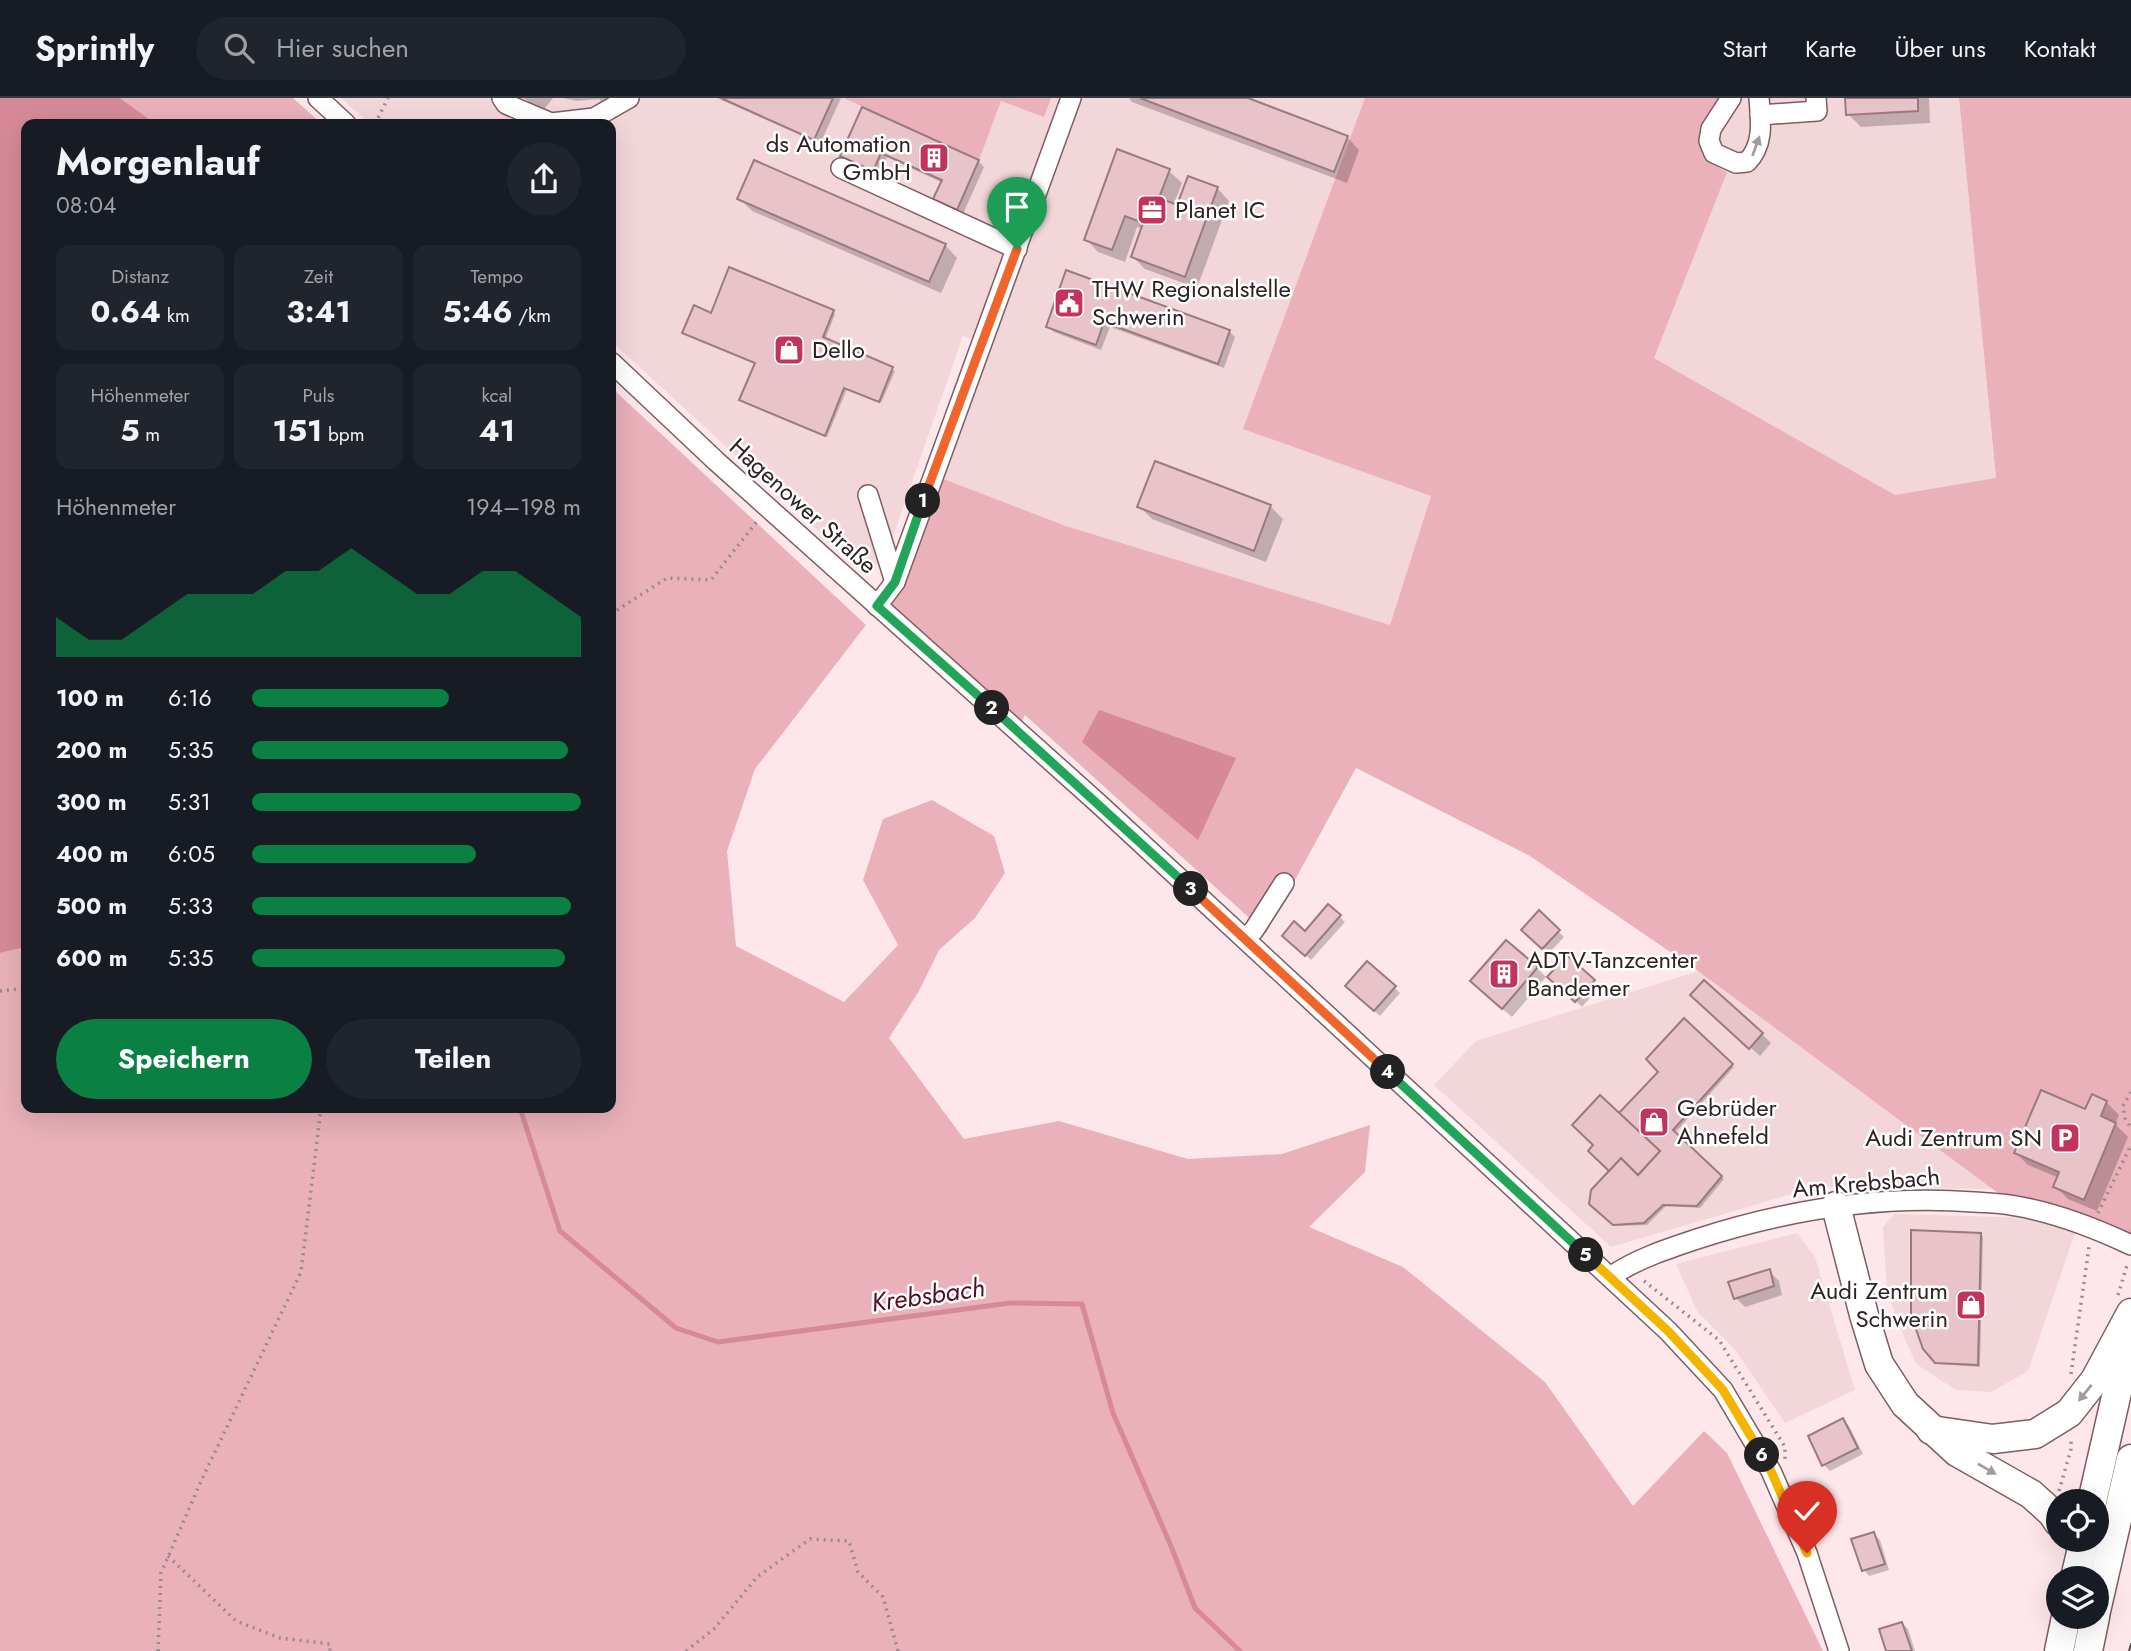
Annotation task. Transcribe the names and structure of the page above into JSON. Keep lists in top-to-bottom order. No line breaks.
{"streets":{"street":["Hagenower Straße","Am Krebsbach"]},"crossings":[["Hagenower Straße","Am Krebsbach"]],"water":["Krebsbach"],"places":{"building":["ds Automation GmbH","ADTV-Tanzcenter Bandemer"],"office":["Planet IC"],"public building":["THW Regionalstelle Schwerin"],"shop":["Dello","Gebrüder Ahnefeld","Audi Zentrum Schwerin"],"parking":["Audi Zentrum SN"]},"page":{"header":"Sprintly","search":"Hier suchen","nav":["Start","Karte","Über uns","Kontakt"],"heading":["Morgenlauf","08:04"],"stats":[["Distanz","0.64 km"],["Zeit","3:41"],["Tempo","5:46 /km"],["Höhenmeter","5 m"],["Puls","151 bpm"],["kcal","41"]],"chart":["Höhenmeter","194–198 m"],"pins":["1","2","3","4","5","6"],"list":[{"name":"100 m","note":"6:16"},{"name":"200 m","note":"5:35"},{"name":"300 m","note":"5:31"},{"name":"400 m","note":"6:05"},{"name":"500 m","note":"5:33"},{"name":"600 m","note":"5:35"}],"buttons":["Speichern","Teilen"]}}
